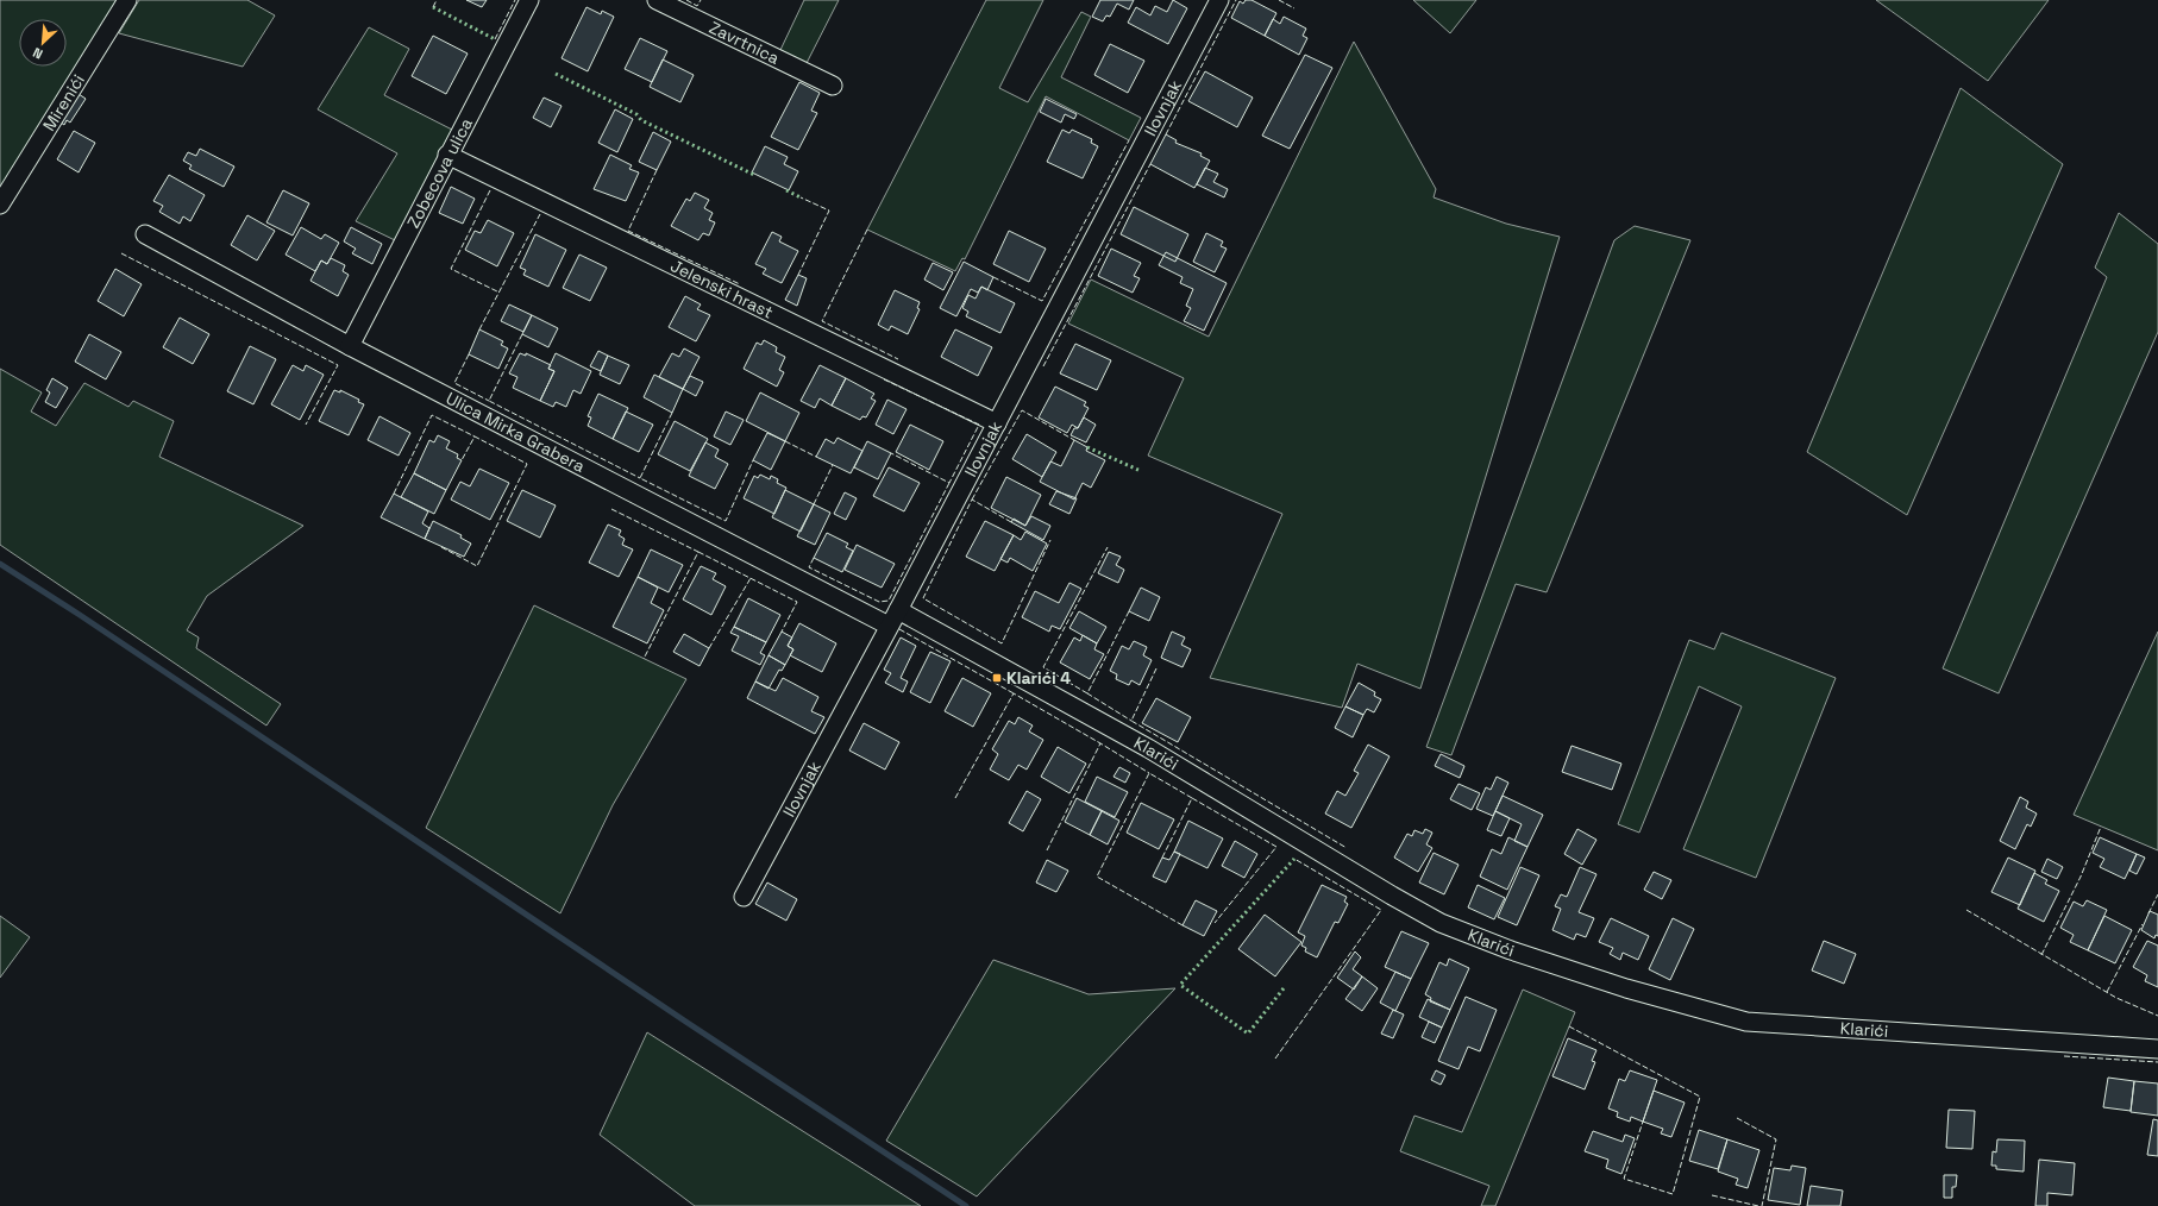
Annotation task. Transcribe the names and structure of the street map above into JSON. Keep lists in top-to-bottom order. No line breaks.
{"streets":{"street":["Zavrtnica","Mirenići","Ilovnjak","Zobecova ulica","Jelenski hrast","Ulica Mirka Grabera","Klarići"]},"crossings":[["Ilovnjak","Jelenski hrast"],["Ilovnjak","Ulica Mirka Grabera"],["Ilovnjak","Klarići"],["Zobecova ulica","Jelenski hrast"],["Zobecova ulica","Ulica Mirka Grabera"]],"places":{"transit":["Klarići 4"]},"north":"bottom left"}
